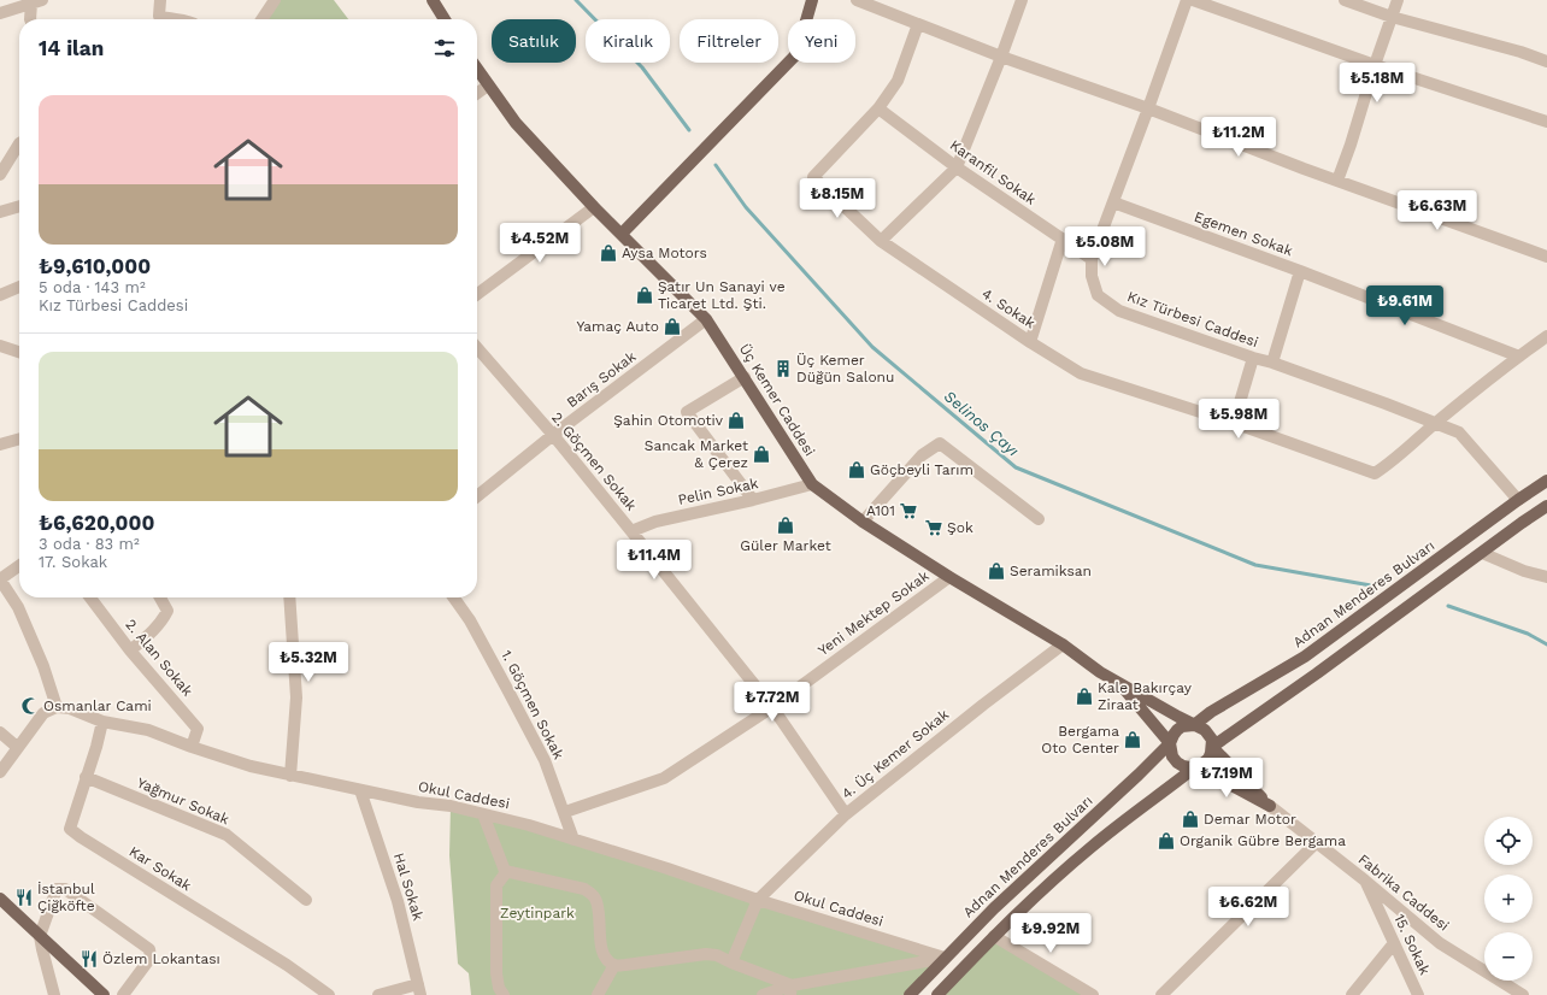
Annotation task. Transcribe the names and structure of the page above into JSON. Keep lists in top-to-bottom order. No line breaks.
{"streets":{"main road":["Üç Kemer Caddesi","Adnan Menderes Bulvarı"],"street":["Karanfil Sokak","Egemen Sokak","4. Sokak","Kız Türbesi Caddesi","Barış Sokak","2. Göçmen Sokak","Pelin Sokak","Yeni Mektep Sokak","2. Alan Sokak","1. Göçmen Sokak","4. Üç Kemer Sokak","Okul Caddesi","Yağmur Sokak","Kar Sokak","Hal Sokak","Fabrika Caddesi","15. Sokak"]},"crossings":[["Karanfil Sokak","4. Sokak"],["Karanfil Sokak","Kız Türbesi Caddesi"],["Egemen Sokak","Kız Türbesi Caddesi"],["Kız Türbesi Caddesi","Adnan Menderes Bulvarı"],["Barış Sokak","Üç Kemer Caddesi"],["Barış Sokak","2. Göçmen Sokak"],["Üç Kemer Caddesi","Pelin Sokak"],["Üç Kemer Caddesi","Adnan Menderes Bulvarı"],["Üç Kemer Caddesi","Yeni Mektep Sokak"],["Üç Kemer Caddesi","4. Üç Kemer Sokak"],["2. Göçmen Sokak","Pelin Sokak"],["2. Göçmen Sokak","Yeni Mektep Sokak"],["2. Göçmen Sokak","4. Üç Kemer Sokak"],["Adnan Menderes Bulvarı","Okul Caddesi"],["Yeni Mektep Sokak","1. Göçmen Sokak"],["2. Alan Sokak","Okul Caddesi"],["1. Göçmen Sokak","Okul Caddesi"],["4. Üç Kemer Sokak","Okul Caddesi"],["Okul Caddesi","Kar Sokak"],["Okul Caddesi","Hal Sokak"],["Yağmur Sokak","Kar Sokak"],["Fabrika Caddesi","15. Sokak"]],"water":["Selinos Çayı"],"parks":["Zeytinpark"],"places":{"shop":["Aysa Motors","Şatır Un Sanayi ve Ticaret Ltd. Şti.","Yamaç Auto","Şahin Otomotiv","Sancak Market & Çerez","Göçbeyli Tarım","Güler Market","Seramiksan","Kale Bakırçay Ziraat","Bergama Oto Center","Demar Motor","Organik Gübre Bergama"],"building":["Üç Kemer Düğün Salonu"],"supermarket":["A101","Şok"],"mosque":["Osmanlar Cami"],"restaurant":["İstanbul Çiğköfte","Özlem Lokantası"]},"page":{"chip":["Satılık","Kiralık","Filtreler","Yeni"],"heading":"14 ilan","price":["₺5.18M","₺11.2M","₺8.15M","₺6.63M","₺4.52M","₺5.08M","₺9.61M","₺5.98M","₺11.4M","₺5.32M","₺7.72M","₺7.19M","₺6.62M","₺9.92M"],"list":[{"name":"₺9,610,000","note":"5 oda · 143 m² · Kız Türbesi Caddesi"},{"name":"₺6,620,000","note":"3 oda · 83 m² · 17. Sokak"}],"map_buttons":["+","−"]}}
